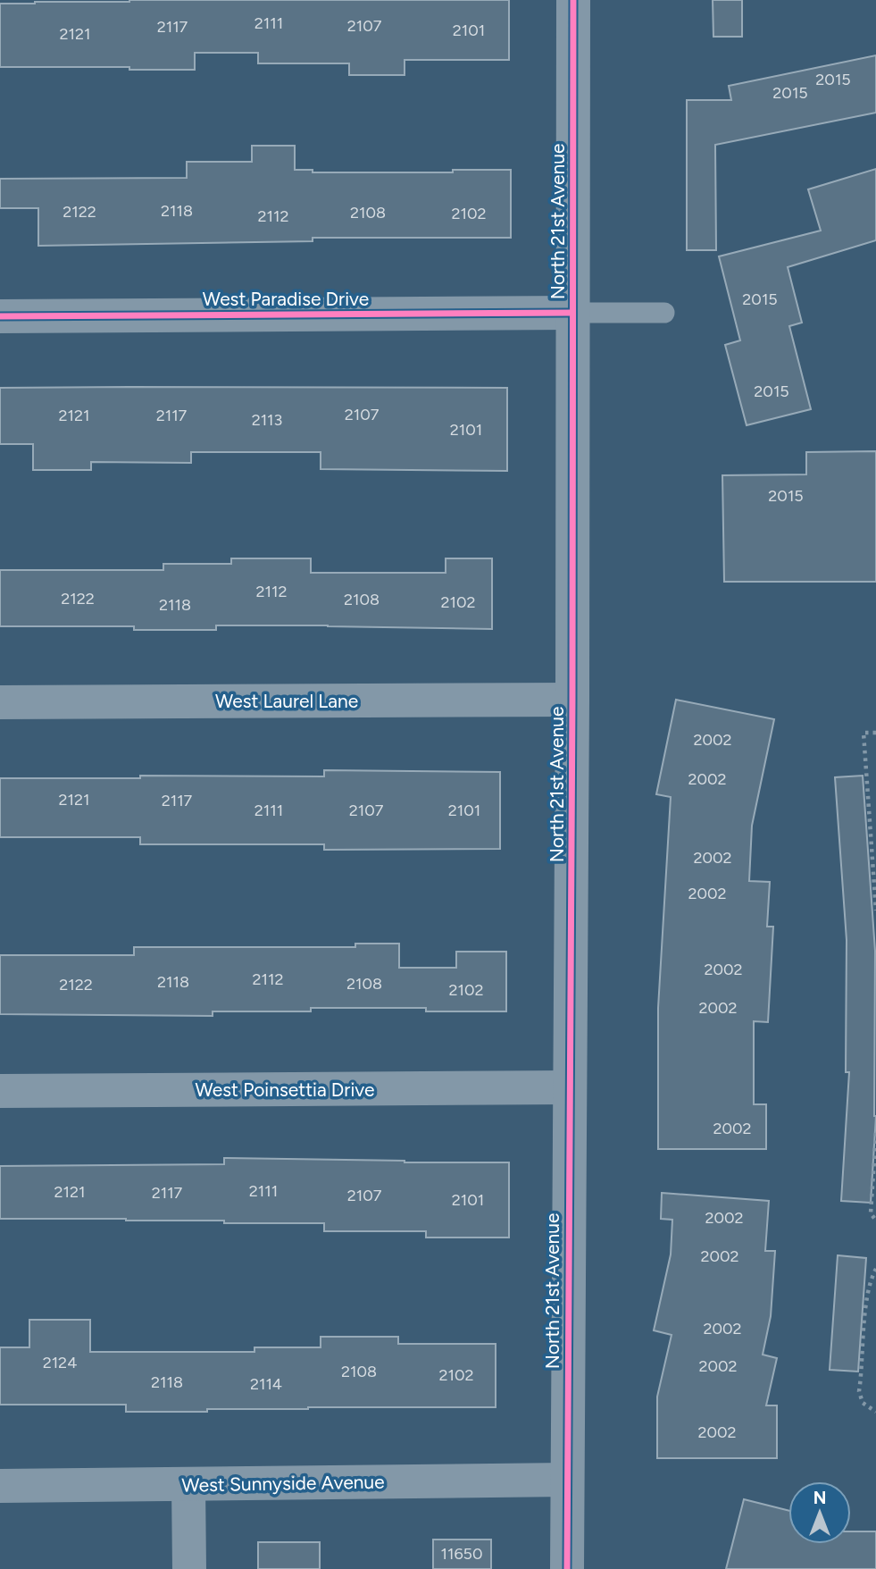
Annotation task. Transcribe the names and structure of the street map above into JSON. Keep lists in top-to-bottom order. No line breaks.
{"streets":{"street":["North 21st Avenue","West Paradise Drive","West Laurel Lane","West Poinsettia Drive","West Sunnyside Avenue"]},"crossings":[["North 21st Avenue","West Paradise Drive"],["North 21st Avenue","West Laurel Lane"],["North 21st Avenue","West Poinsettia Drive"],["North 21st Avenue","West Sunnyside Avenue"]],"house_numbers":["2111","2107","2117","2101","2121","2015","2015","2118","2122","2108","2102","2112","2015","2015","2107","2121","2117","2113","2101","2015","2112","2122","2108","2102","2118","2002","2002","2121","2117","2111","2107","2101","2002","2002","2002","2112","2118","2108","2122","2102","2002","2002","2111","2121","2117","2107","2101","2002","2002","2002","2124","2002","2108","2102","2118","2114","2002","11650"],"north":"top"}
